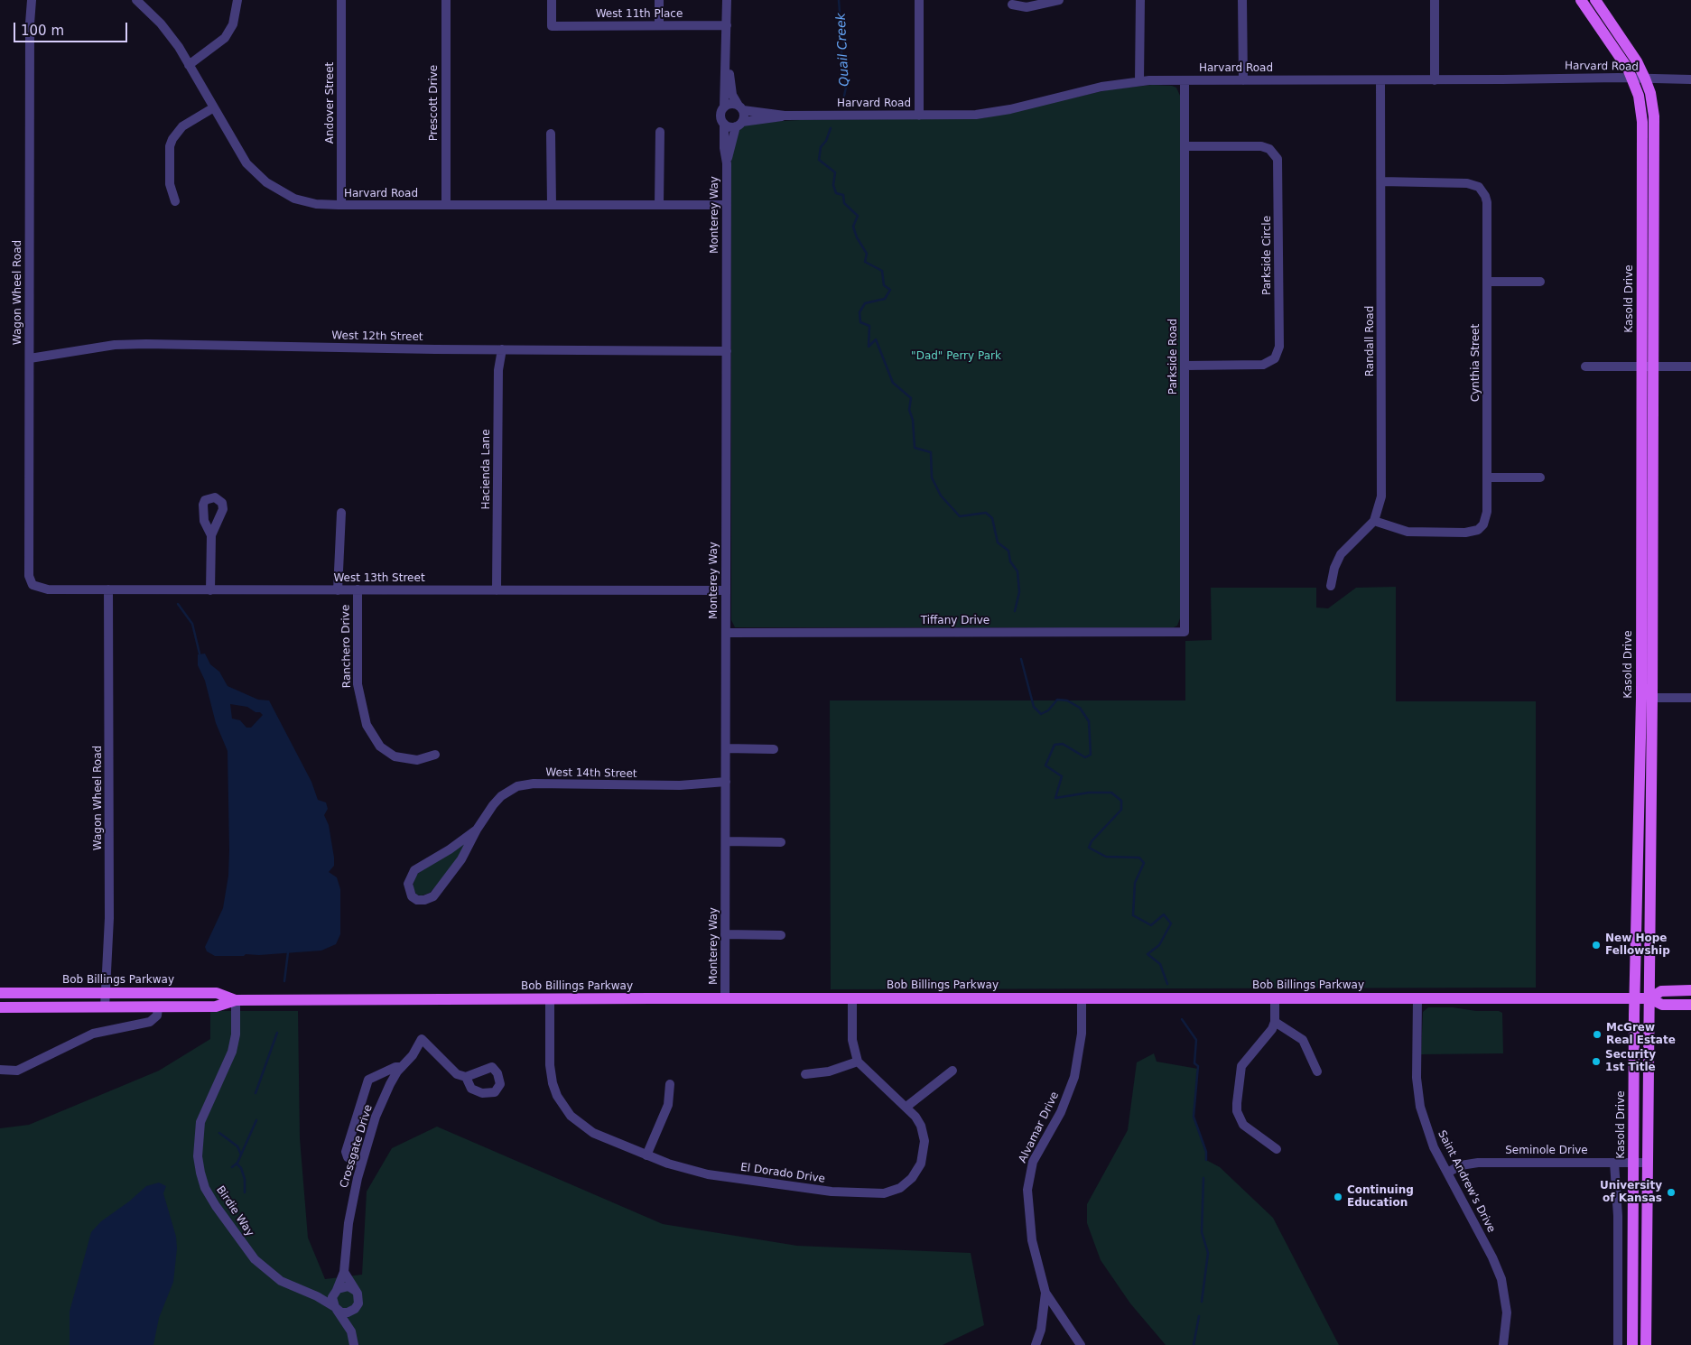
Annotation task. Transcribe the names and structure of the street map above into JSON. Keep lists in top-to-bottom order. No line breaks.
{"streets":{"main road":["Kasold Drive","Bob Billings Parkway"],"street":["West 11th Place","Harvard Road","Andover Street","Prescott Drive","Monterey Way","Parkside Circle","Wagon Wheel Road","West 12th Street","Randall Road","Parkside Road","Cynthia Street","Hacienda Lane","West 13th Street","Tiffany Drive","Ranchero Drive","West 14th Street","Alvamar Drive","Crossgate Drive","Seminole Drive","El Dorado Drive","Saint Andrew's Drive","Birdie Way"]},"crossings":[["Harvard Road","Andover Street"],["Harvard Road","Prescott Drive"],["Harvard Road","Monterey Way"],["Harvard Road","Kasold Drive"],["Harvard Road","Randall Road"],["Harvard Road","Parkside Road"],["Monterey Way","West 12th Street"],["Monterey Way","West 13th Street"],["Monterey Way","Tiffany Drive"],["Monterey Way","West 14th Street"],["Monterey Way","Bob Billings Parkway"],["Parkside Circle","Parkside Road"],["Wagon Wheel Road","West 12th Street"],["Wagon Wheel Road","West 13th Street"],["Wagon Wheel Road","Bob Billings Parkway"],["Kasold Drive","Bob Billings Parkway"],["Kasold Drive","Seminole Drive"],["West 12th Street","Hacienda Lane"],["Randall Road","Cynthia Street"],["Parkside Road","Tiffany Drive"],["Hacienda Lane","West 13th Street"],["West 13th Street","Ranchero Drive"],["Bob Billings Parkway","Alvamar Drive"],["Bob Billings Parkway","El Dorado Drive"],["Bob Billings Parkway","Saint Andrew's Drive"],["Bob Billings Parkway","Birdie Way"],["Crossgate Drive","Birdie Way"],["Seminole Drive","Saint Andrew's Drive"]],"water":["Quail Creek"],"parks":["\"Dad\" Perry Park"],"places":["New Hope Fellowship","McGrew Real Estate","Security 1st Title","University of Kansas","Continuing Education"],"scale_bar":"100 m"}
